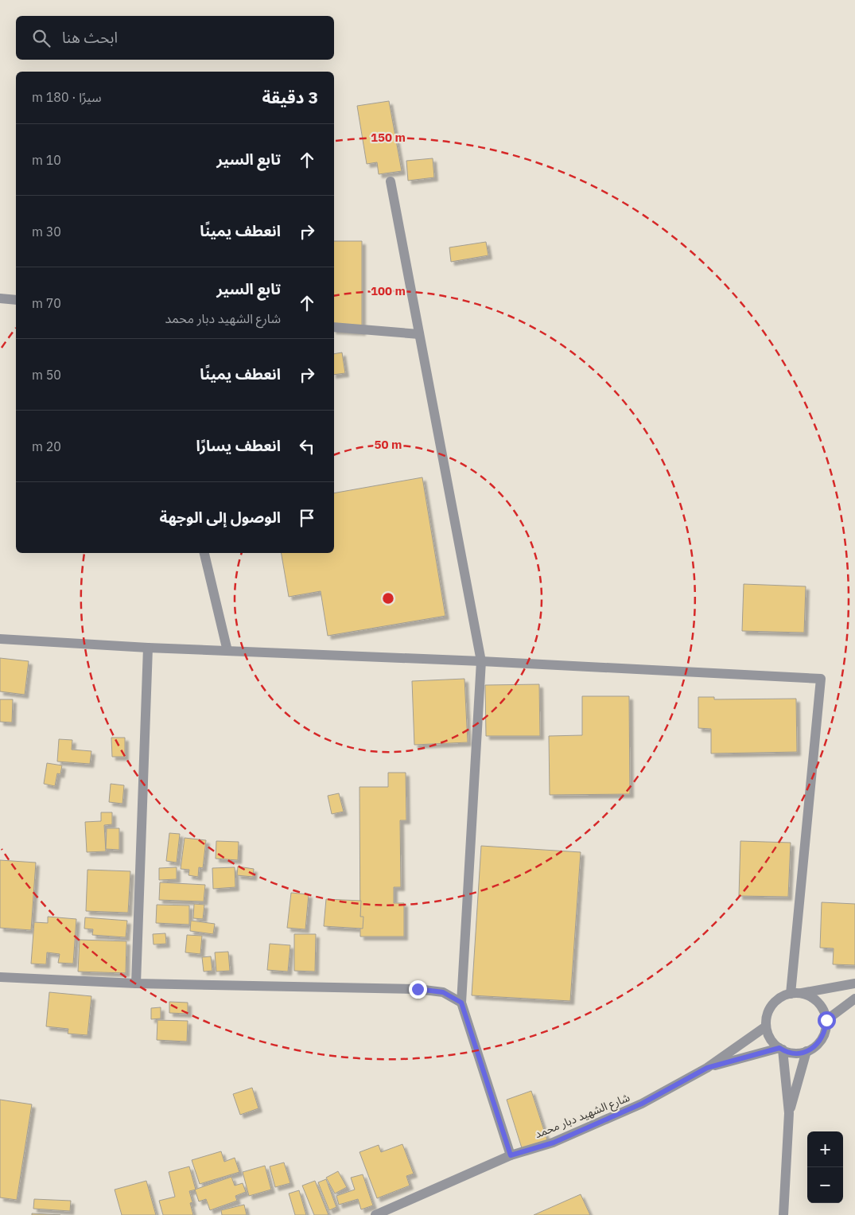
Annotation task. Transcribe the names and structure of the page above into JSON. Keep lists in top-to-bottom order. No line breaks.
{"streets":{"street":["شارع الشهيد دبار محمد"]},"page":{"search":"ابحث هنا","heading":["3 دقيقة","سيرًا · 180 m"],"list":[["تابع السير","10 m"],["انعطف يمينًا","30 m"],["تابع السير","شارع الشهيد دبار محمد","70 m"],["انعطف يمينًا","50 m"],["انعطف يسارًا","20 m"],"الوصول إلى الوجهة"],"map_buttons":["+","−"]},"rings":["150 m","100 m","50 m"]}
